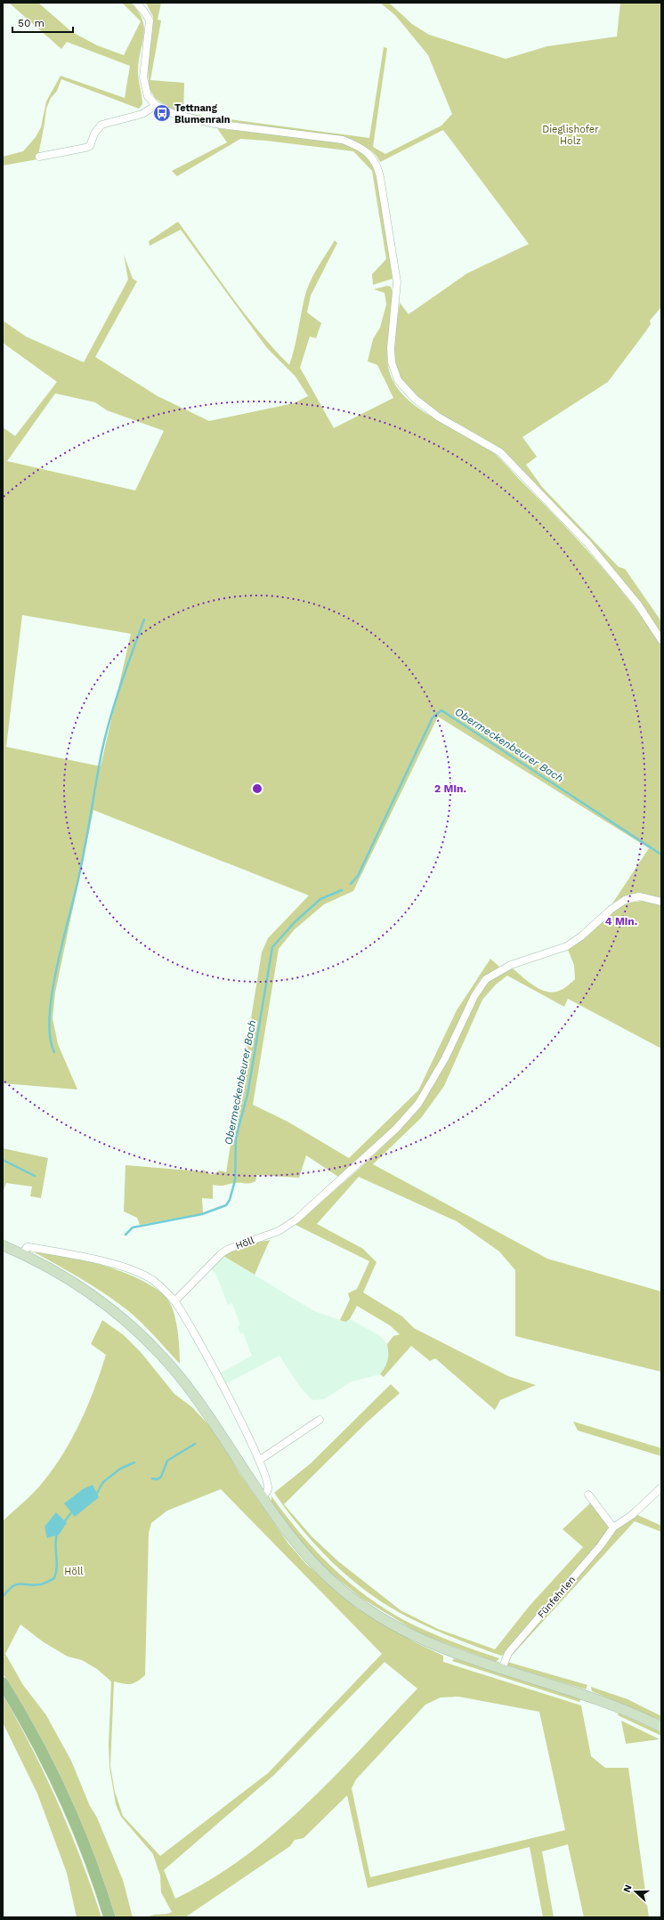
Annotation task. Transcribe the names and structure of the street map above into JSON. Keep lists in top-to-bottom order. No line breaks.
{"streets":{"street":["Höll","Fünfehrlen"]},"water":["Obermeckenbeurer Bach"],"parks":["Dieglishofer Holz","Höll"],"places":{"bus stop":["Tettnang Blumenrain"]},"scale_bar":"50 m","north":"left","rings":["2 Min.","4 Min."]}
